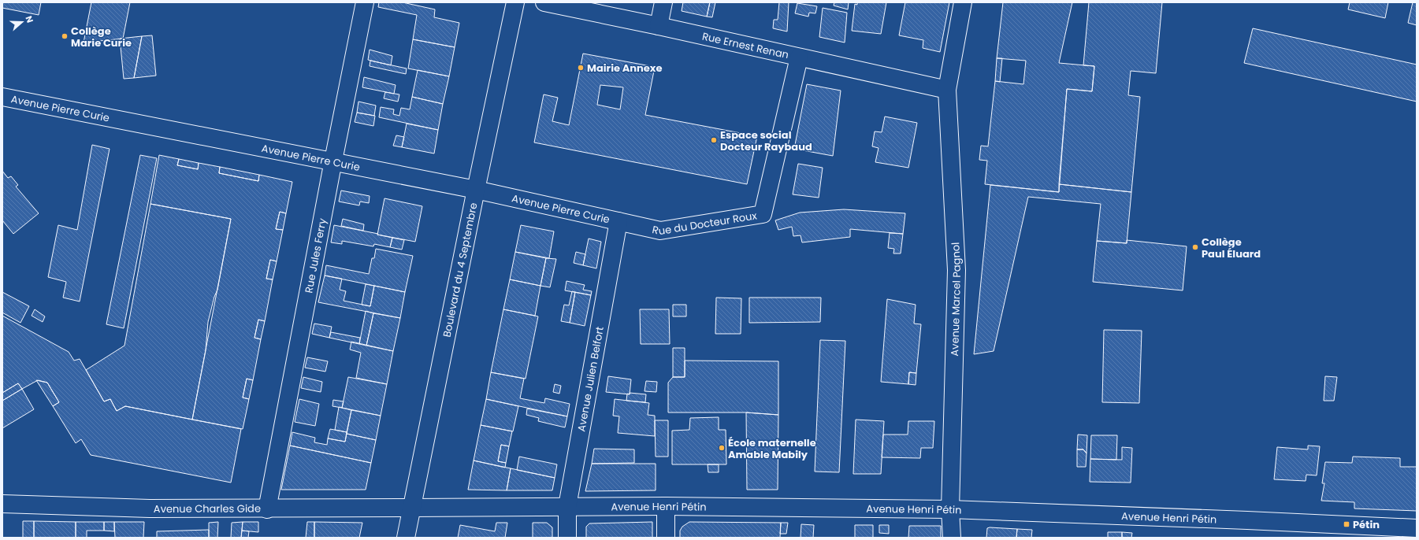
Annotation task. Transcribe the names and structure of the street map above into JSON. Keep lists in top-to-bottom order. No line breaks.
{"streets":{"street":["Rue Ernest Renan","Avenue Pierre Curie","Rue du Docteur Roux","Rue Jules Ferry","Boulevard du 4 Septembre","Avenue Marcel Pagnol","Avenue Julien Belfort","Avenue Henri Pétin","Avenue Charles Gide"]},"crossings":[["Rue Ernest Renan","Rue du Docteur Roux"],["Rue Ernest Renan","Avenue Marcel Pagnol"],["Avenue Pierre Curie","Rue du Docteur Roux"],["Avenue Pierre Curie","Rue Jules Ferry"],["Avenue Pierre Curie","Boulevard du 4 Septembre"],["Avenue Pierre Curie","Avenue Julien Belfort"],["Rue du Docteur Roux","Avenue Julien Belfort"],["Rue Jules Ferry","Avenue Charles Gide"],["Boulevard du 4 Septembre","Avenue Henri Pétin"],["Boulevard du 4 Septembre","Avenue Charles Gide"],["Avenue Marcel Pagnol","Avenue Henri Pétin"],["Avenue Julien Belfort","Avenue Henri Pétin"],["Avenue Henri Pétin","Avenue Charles Gide"]],"places":{"other":["Collège Marie Curie","Mairie Annexe","Espace social Docteur Raybaud","Collège Paul Éluard","École maternelle Amable Mabily"],"transit":["Pétin"]},"north":"right"}
